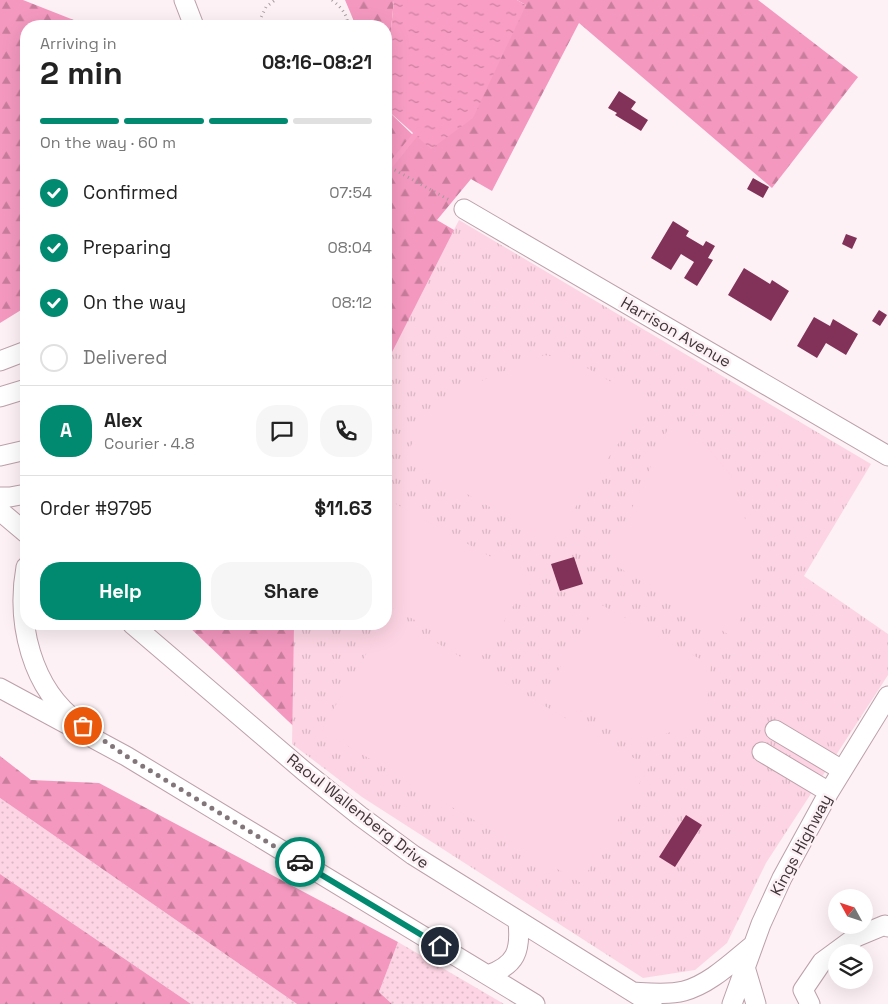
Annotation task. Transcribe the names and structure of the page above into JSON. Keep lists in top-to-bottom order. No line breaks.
{"streets":{"street":["Harrison Avenue","Raoul Wallenberg Drive","Kings Highway"]},"north":"top left","page":{"heading":["2 min","Arriving in","08:16–08:21"],"panel":["Alex","Courier · 4.8","Order #9795","$11.63"],"bar":"On the way · 60 m","list":[["Confirmed","07:54"],["Preparing","08:04"],["On the way","08:12"],"Delivered"],"round":"A","buttons":["Help","Share"]}}
